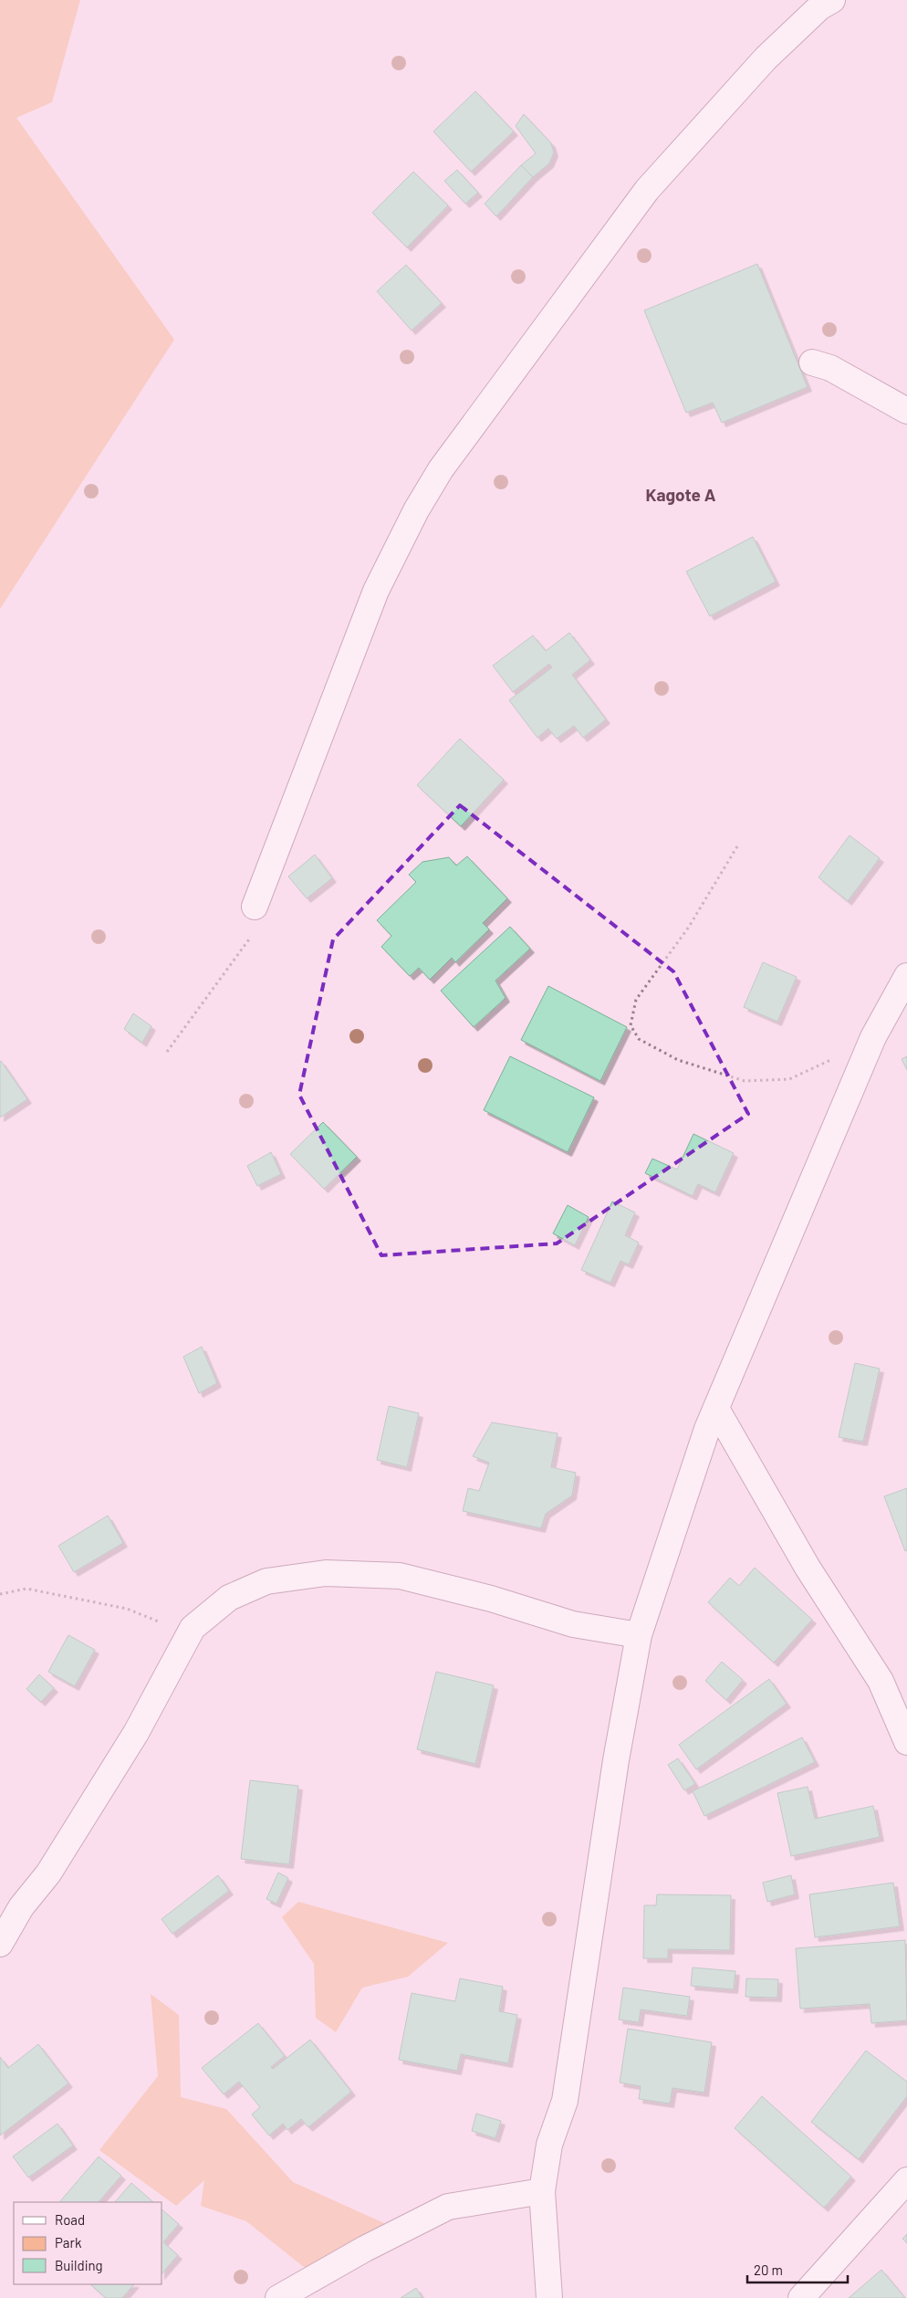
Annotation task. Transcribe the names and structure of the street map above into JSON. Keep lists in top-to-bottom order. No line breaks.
{"districts":["Kagote A"],"legend":["Road","Park","Building"],"scale_bar":"20 m"}
